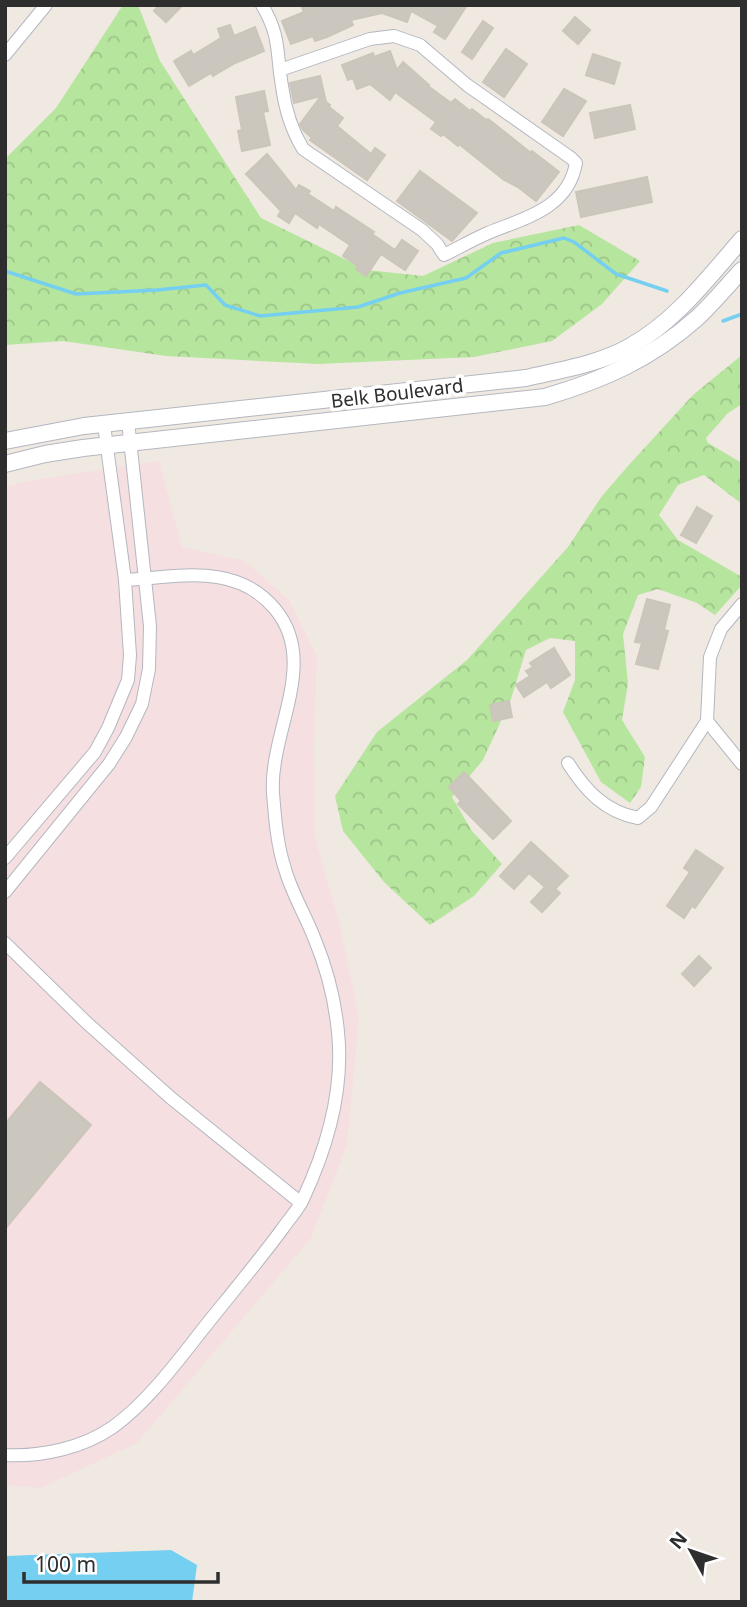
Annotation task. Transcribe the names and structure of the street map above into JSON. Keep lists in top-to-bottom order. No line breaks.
{"streets":{"street":["Belk Boulevard"]},"scale_bar":"100 m","north":"top left"}
